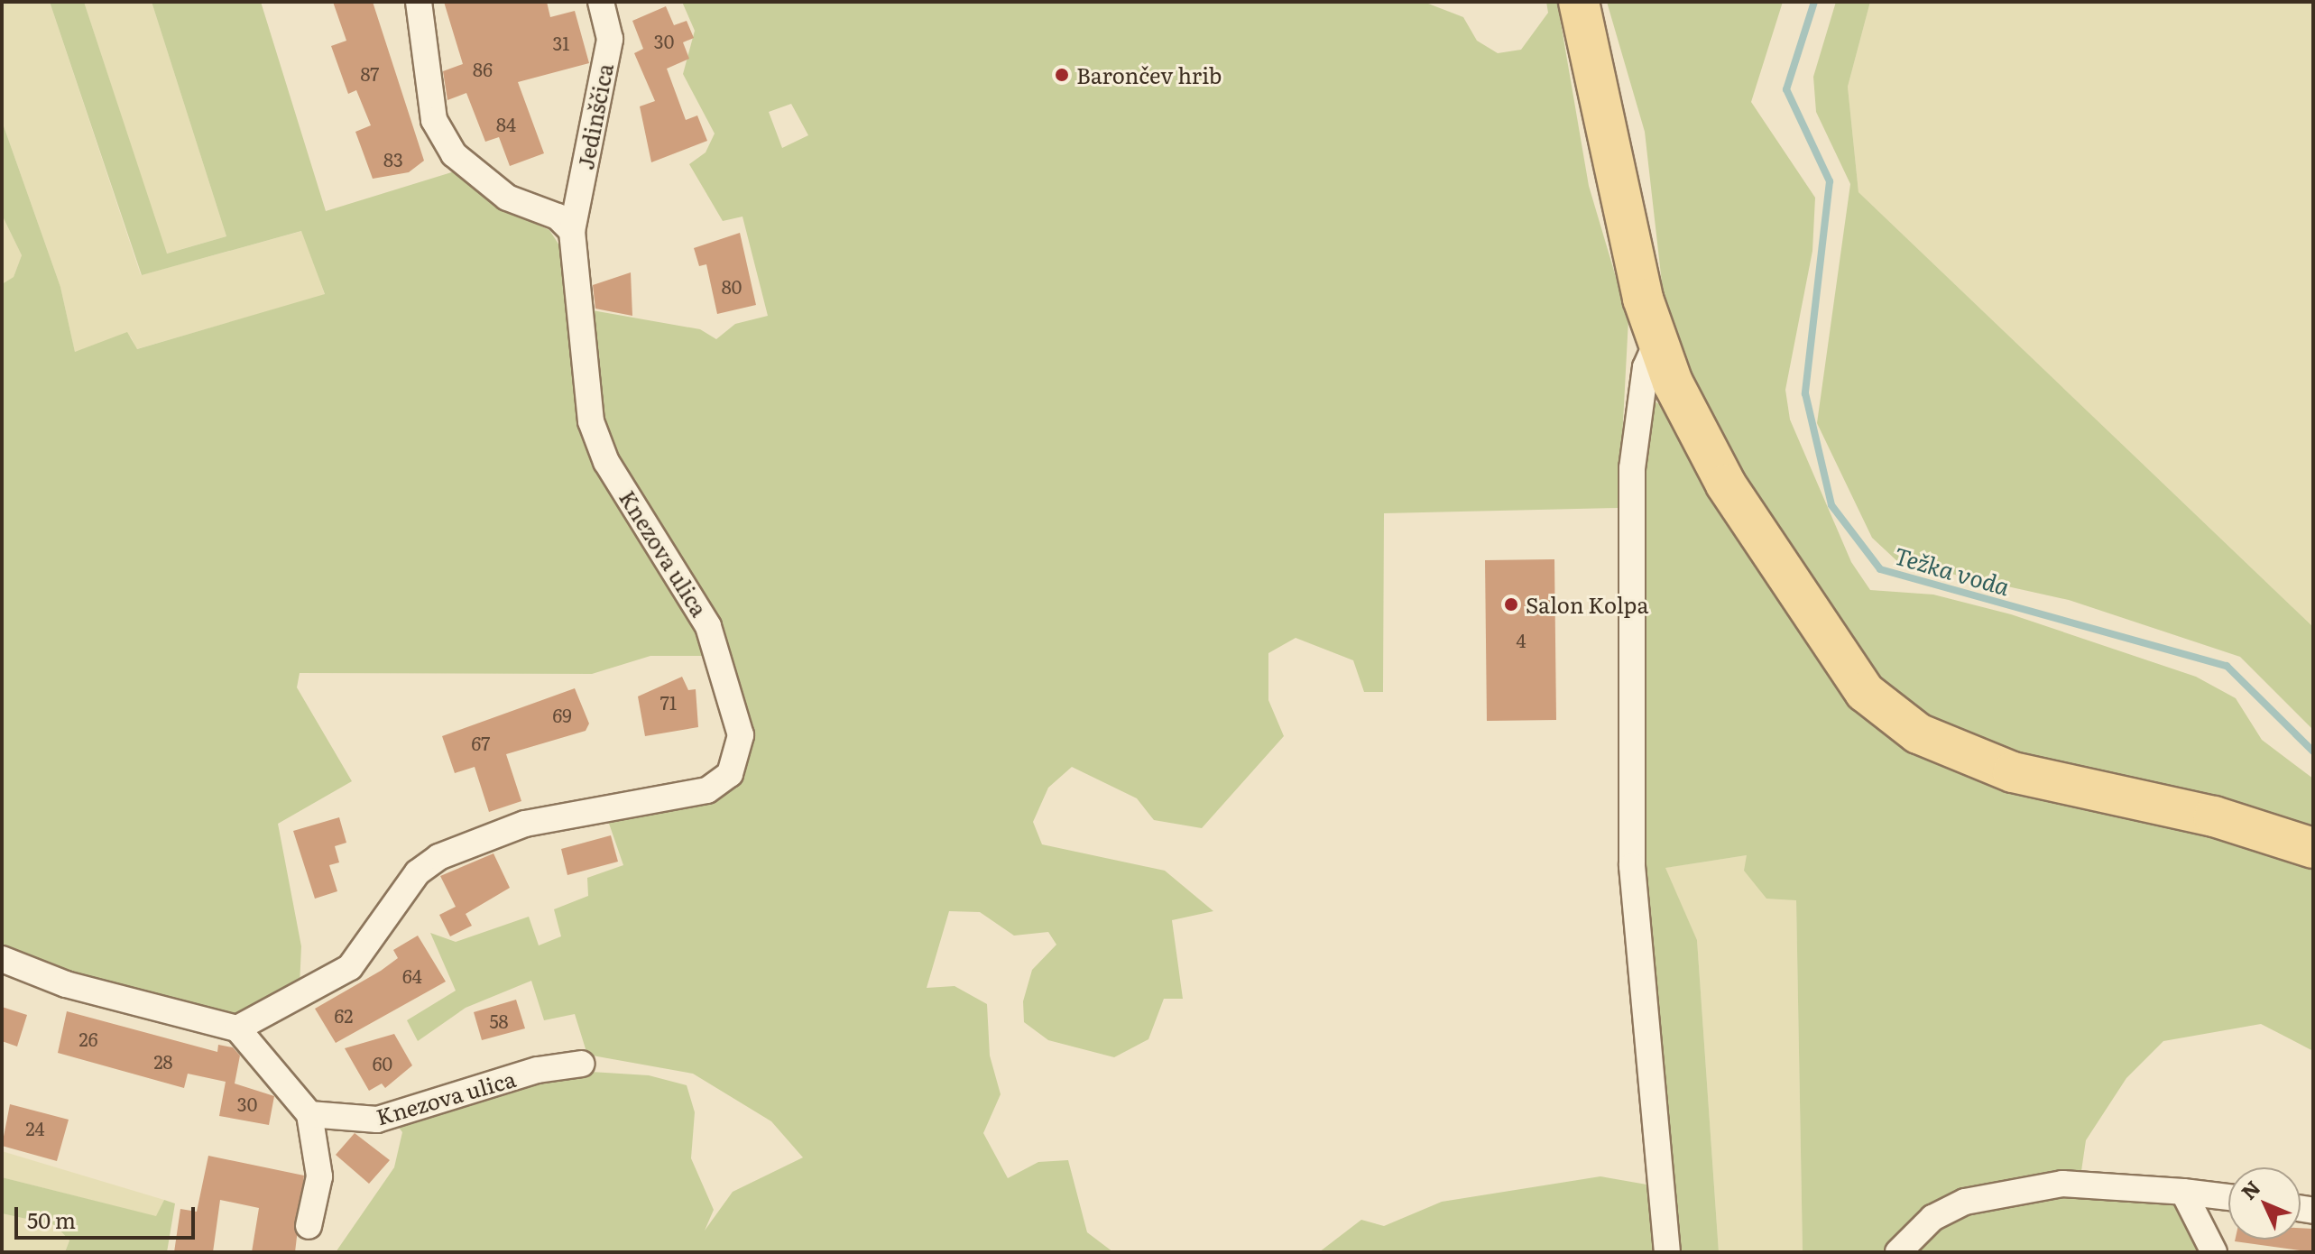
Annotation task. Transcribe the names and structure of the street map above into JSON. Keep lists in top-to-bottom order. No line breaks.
{"streets":{"street":["Jedinščica","Knezova ulica"]},"crossings":[["Jedinščica","Knezova ulica"]],"water":["Težka voda"],"places":["Barončev hrib","Salon Kolpa"],"house_numbers":["30","31","86","87","84","83","80","4","71","69","67","64","62","58","26","28","60","30","24"],"scale_bar":"50 m","north":"top left"}
